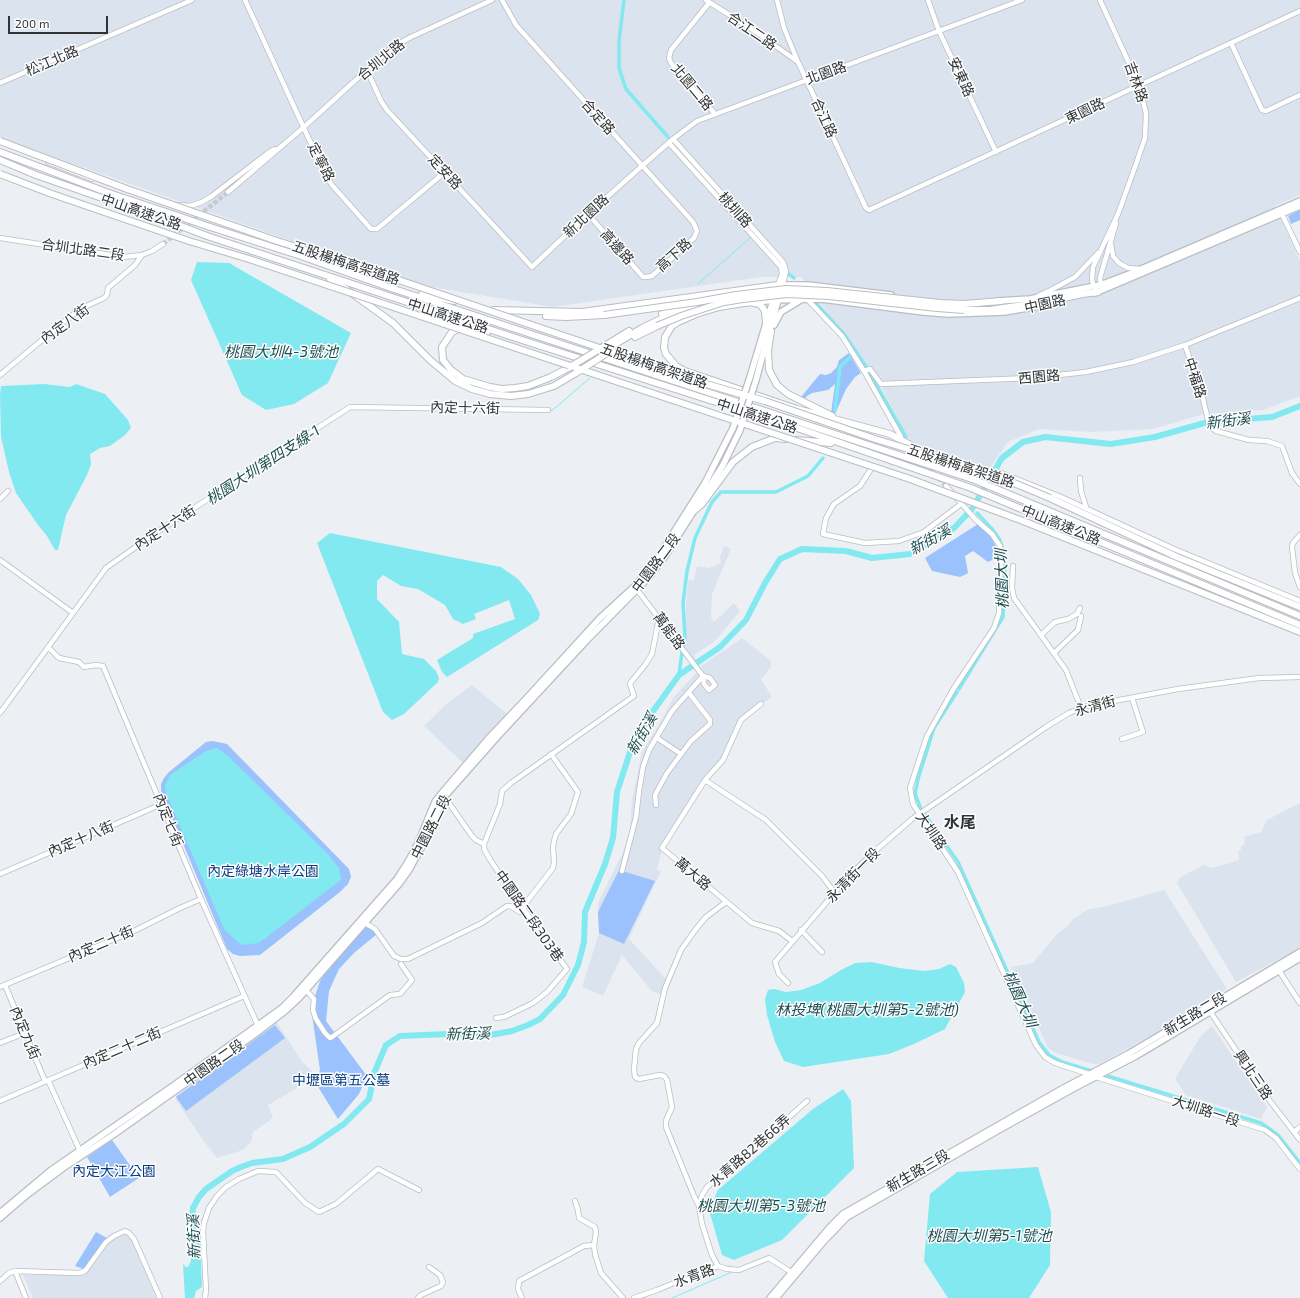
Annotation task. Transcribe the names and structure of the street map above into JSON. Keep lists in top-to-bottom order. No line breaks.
{"streets":{"highway":["中山高速公路","五股楊梅高架道路"],"main road":["中園路","中園路二段","新生路二段","新生路三段"],"street":["合江二路","合圳北路","松江北路","北園路","安東路","吉林路","北園二路","東園路","合定路","合江路","定寧路","定安路","桃圳路","新北園路","高邊路","合圳北路二段","高下路","內定八街","西園路","中福路","內定十六街","萬能路","永清街","內定七街","大圳路","內定十八街","萬大路","永清街一段","中園路二段303巷","內定二十街","內定九街","內定二十二街","興北三路","大圳路一段","水青路82巷66弄","水青路"]},"crossings":[["合江二路","北園二路"],["合江二路","合江路"],["合圳北路","定寧路"],["合圳北路","定安路"],["北園路","安東路"],["北園路","北園二路"],["北園路","合定路"],["北園路","合江路"],["北園路","桃圳路"],["北園路","新北園路"],["安東路","東園路"],["吉林路","東園路"],["吉林路","中園路"],["東園路","合江路"],["合定路","新北園路"],["合定路","高下路"],["定寧路","定安路"],["定安路","新北園路"],["桃圳路","中園路"],["新北園路","高邊路"],["高邊路","高下路"],["合圳北路二段","內定八街"],["西園路","中福路"],["內定十六街","內定七街"],["中園路二段","萬能路"],["中園路二段","內定七街"],["中園路二段","中園路二段303巷"],["中園路二段","內定九街"],["永清街","大圳路"],["永清街","永清街一段"],["內定七街","內定十八街"],["內定七街","內定二十街"],["內定七街","內定二十二街"],["大圳路","永清街一段"],["大圳路","新生路二段"],["大圳路","新生路三段"],["萬大路","永清街一段"],["內定二十街","內定九街"],["新生路二段","興北三路"],["新生路二段","大圳路一段"],["新生路二段","新生路三段"],["內定九街","內定二十二街"],["大圳路一段","新生路三段"],["新生路三段","水青路"]],"districts":["水尾"],"water":["桃園大圳4-3號池","新街溪","桃園大圳第四支線-1","桃園大圳","林投埤(桃園大圳第5-2號池)","桃園大圳第5-3號池","桃園大圳第5-1號池"],"parks":["內定綠塘水岸公園","中壢區第五公墓","內定大江公園"],"scale_bar":"200 m"}
